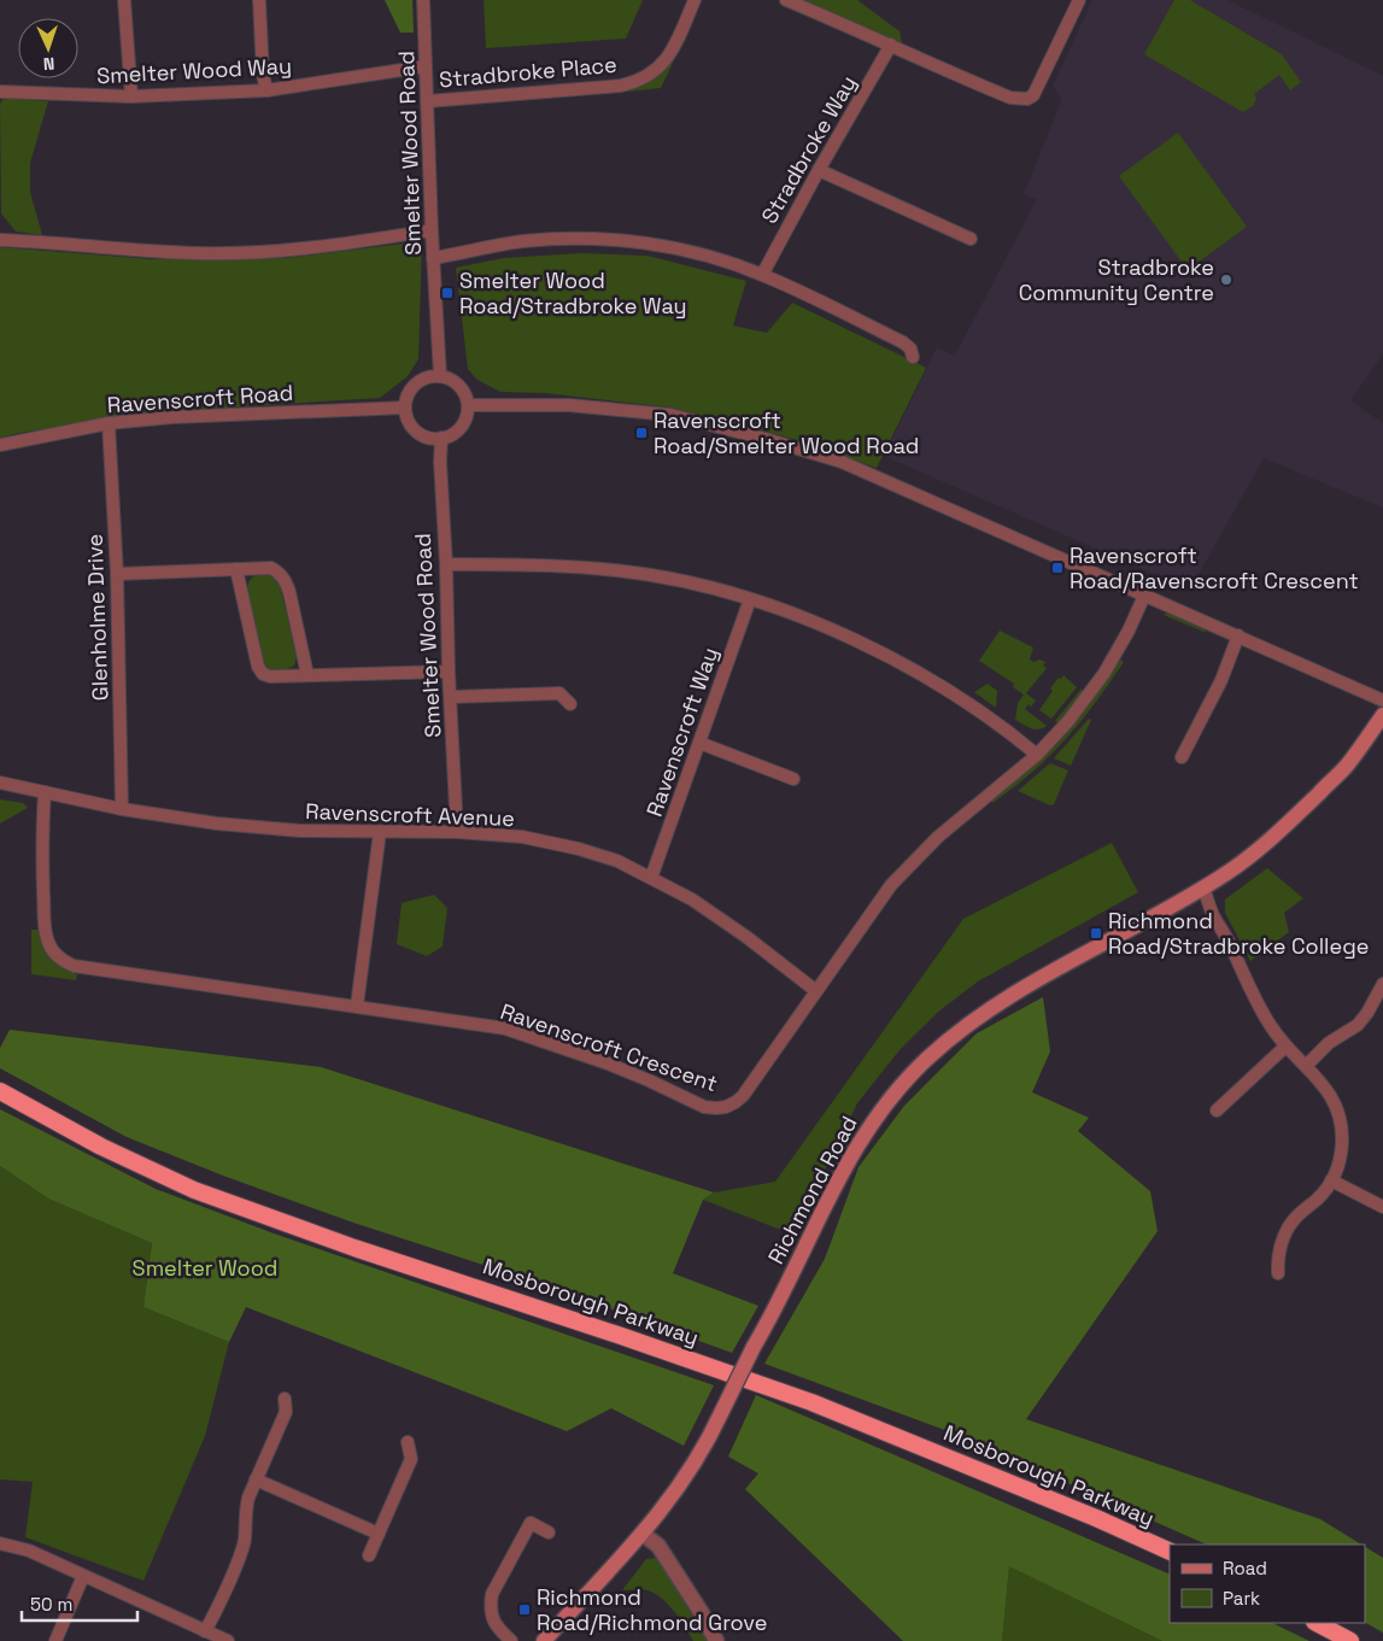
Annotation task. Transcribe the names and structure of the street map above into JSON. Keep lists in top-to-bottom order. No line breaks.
{"streets":{"highway":["Mosborough Parkway"],"main road":["Richmond Road"],"street":["Smelter Wood Way","Stradbroke Place","Stradbroke Way","Smelter Wood Road","Ravenscroft Road","Glenholme Drive","Ravenscroft Way","Ravenscroft Avenue","Ravenscroft Crescent"]},"crossings":[["Smelter Wood Way","Smelter Wood Road"],["Stradbroke Place","Smelter Wood Road"],["Smelter Wood Road","Ravenscroft Road"],["Smelter Wood Road","Ravenscroft Avenue"],["Ravenscroft Road","Glenholme Drive"],["Glenholme Drive","Ravenscroft Avenue"],["Ravenscroft Way","Ravenscroft Avenue"],["Ravenscroft Avenue","Ravenscroft Crescent"]],"parks":["Smelter Wood"],"places":{"other":["Stradbroke Community Centre"],"transit":["Smelter Wood Road/Stradbroke Way","Ravenscroft Road/Smelter Wood Road","Ravenscroft Road/Ravenscroft Crescent","Richmond Road/Stradbroke College","Richmond Road/Richmond Grove"]},"legend":["Road","Park"],"scale_bar":"50 m","north":"bottom"}
